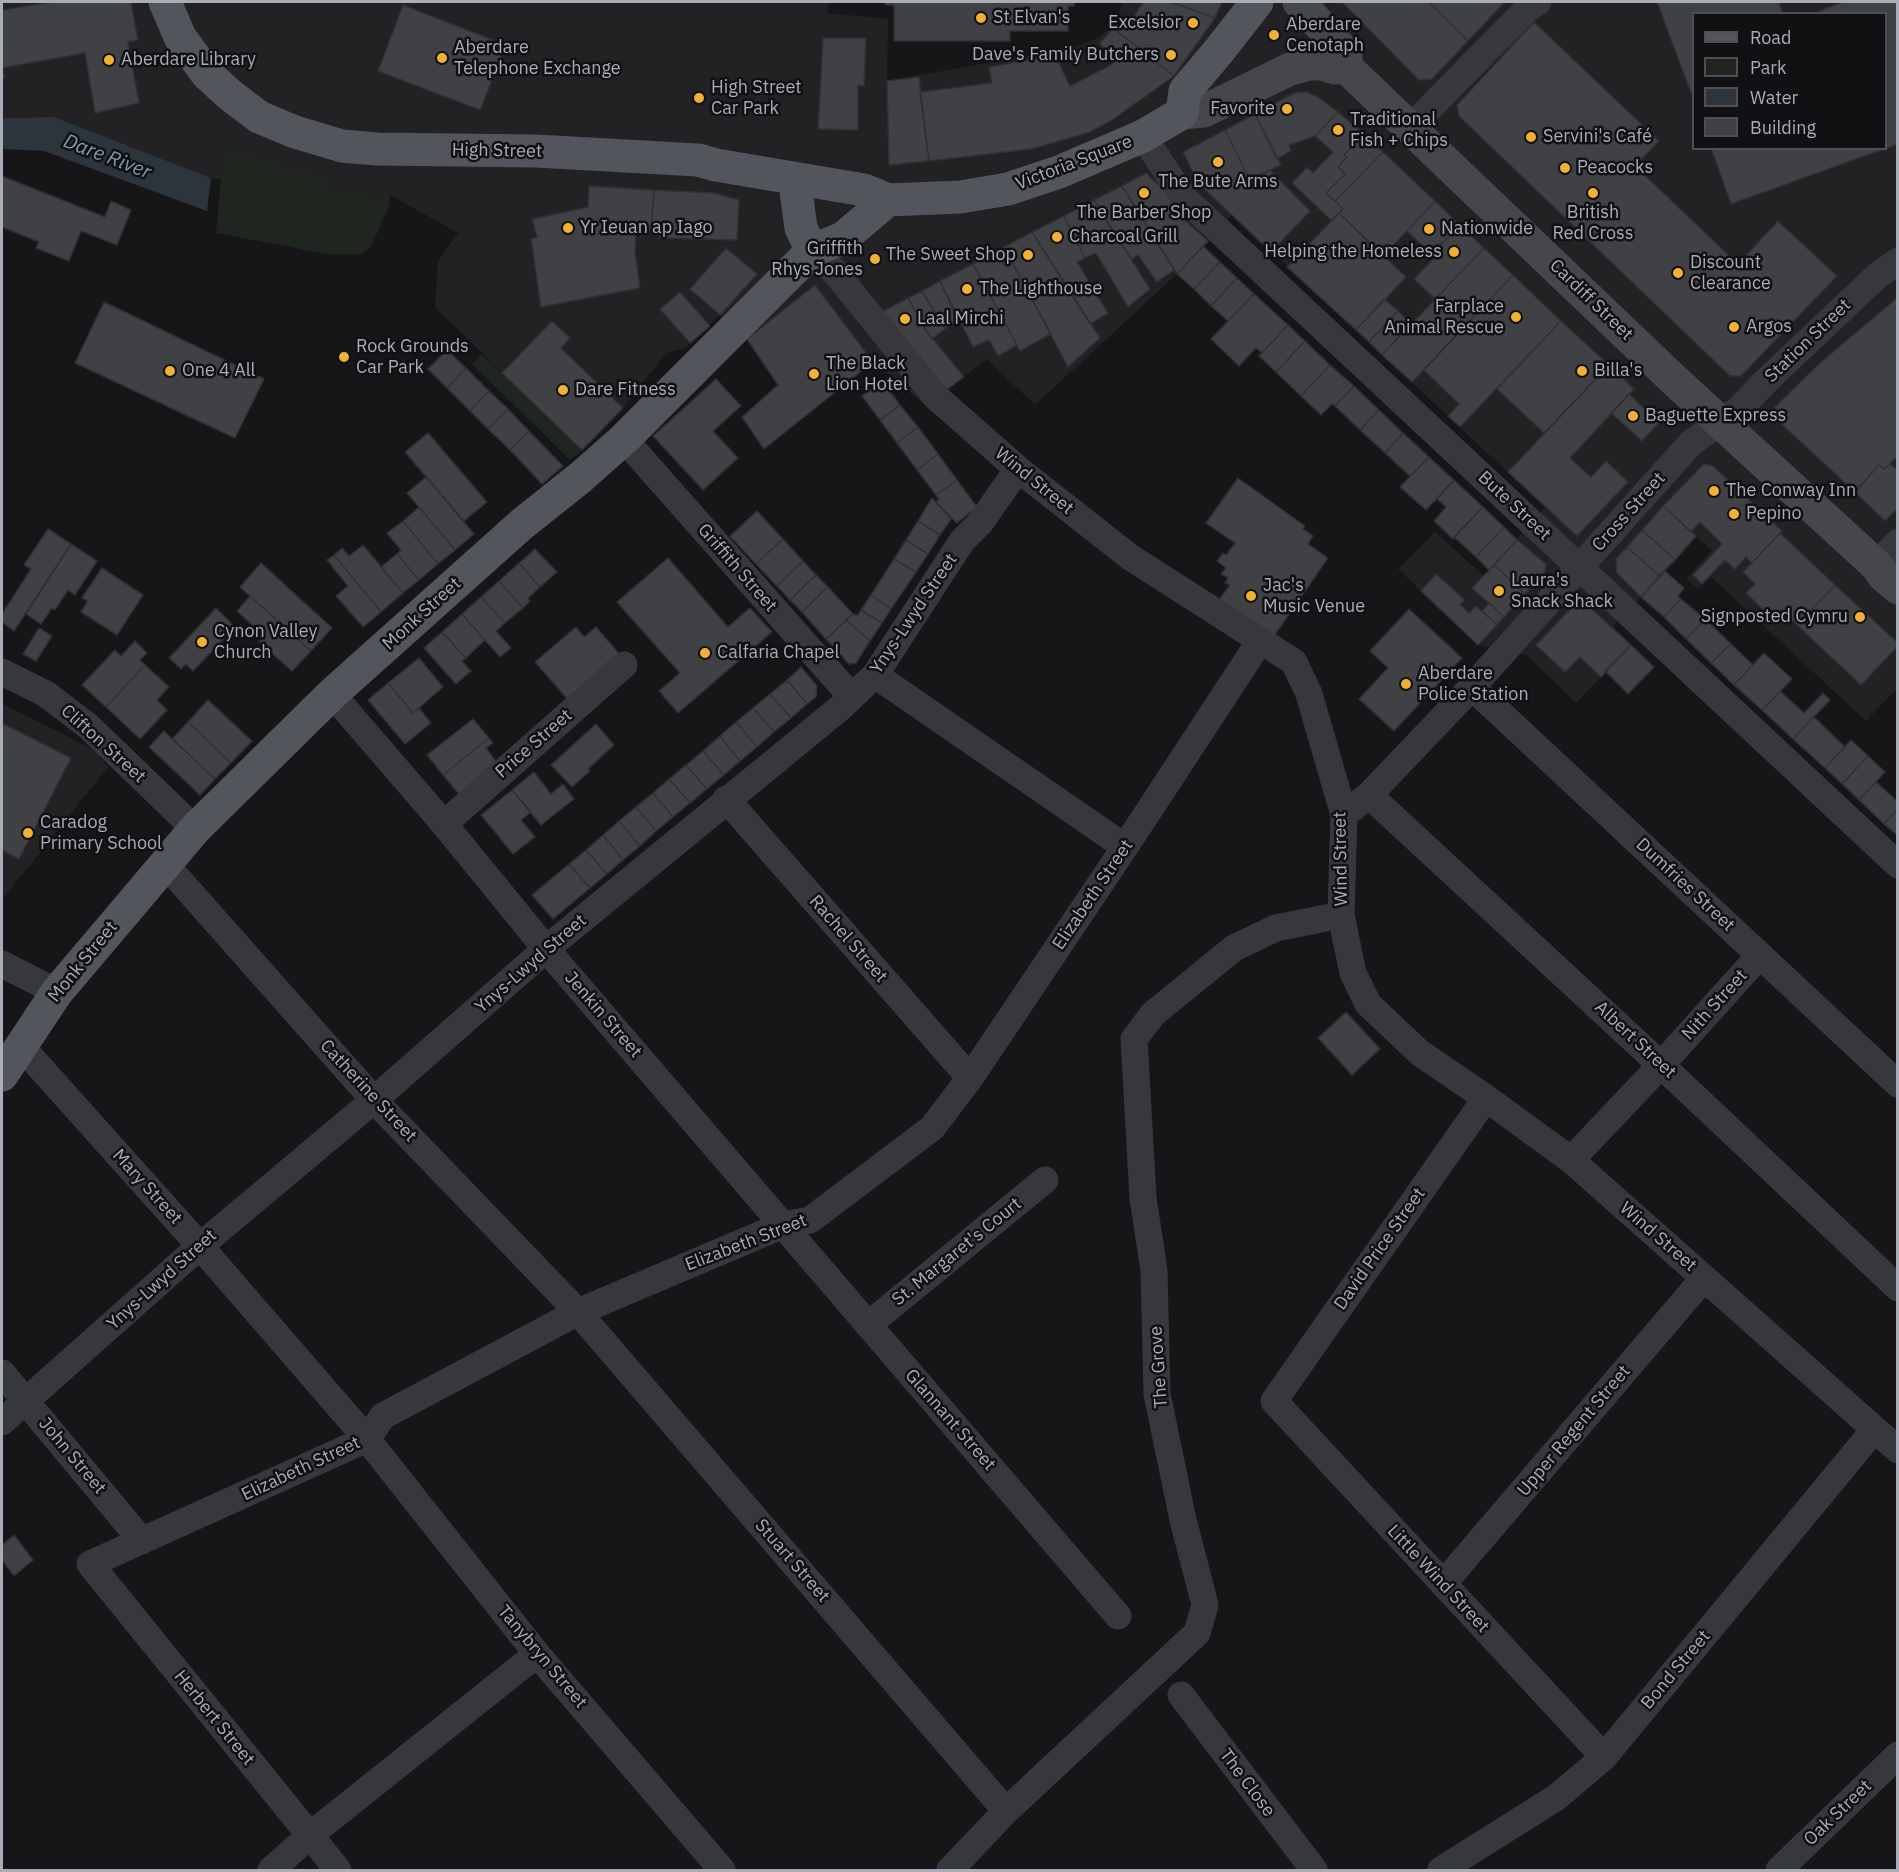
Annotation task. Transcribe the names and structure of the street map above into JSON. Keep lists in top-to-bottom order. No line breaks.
{"streets":{"main road":["High Street","Victoria Square","Cardiff Street","Monk Street"],"street":["Station Street","Wind Street","Bute Street","Cross Street","Griffith Street","Ynys-Lwyd Street","Clifton Street","Price Street","Dumfries Street","Elizabeth Street","Rachel Street","Nith Street","Jenkin Street","Albert Street","Catherine Street","Mary Street","David Price Street","St. Margaret's Court","The Grove","Glannant Street","Upper Regent Street","John Street","Stuart Street","Little Wind Street","Tanybryn Street","Bond Street","Herbert Street","The Close","Oak Street"]},"crossings":[["High Street","Victoria Square"],["High Street","Monk Street"],["Victoria Square","Cardiff Street"],["Victoria Square","Bute Street"],["Victoria Square","Monk Street"],["Cardiff Street","Station Street"],["Cardiff Street","Cross Street"],["Station Street","Cross Street"],["Wind Street","Cross Street"],["Wind Street","Monk Street"],["Wind Street","Ynys-Lwyd Street"],["Wind Street","Elizabeth Street"],["Wind Street","Nith Street"],["Wind Street","David Price Street"],["Wind Street","The Grove"],["Wind Street","Upper Regent Street"],["Wind Street","Bond Street"],["Bute Street","Cross Street"],["Cross Street","Dumfries Street"],["Cross Street","Albert Street"],["Griffith Street","Monk Street"],["Griffith Street","Ynys-Lwyd Street"],["Monk Street","Clifton Street"],["Monk Street","Jenkin Street"],["Monk Street","Catherine Street"],["Monk Street","Mary Street"],["Ynys-Lwyd Street","Rachel Street"],["Ynys-Lwyd Street","Jenkin Street"],["Ynys-Lwyd Street","Catherine Street"],["Ynys-Lwyd Street","Mary Street"],["Ynys-Lwyd Street","John Street"],["Price Street","Jenkin Street"],["Dumfries Street","Nith Street"],["Elizabeth Street","Rachel Street"],["Elizabeth Street","Jenkin Street"],["Elizabeth Street","Catherine Street"],["Elizabeth Street","Mary Street"],["Elizabeth Street","Glannant Street"],["Elizabeth Street","John Street"],["Elizabeth Street","Stuart Street"],["Elizabeth Street","Tanybryn Street"],["Elizabeth Street","Herbert Street"],["Nith Street","Albert Street"],["Jenkin Street","Glannant Street"],["Catherine Street","Stuart Street"],["Mary Street","Tanybryn Street"],["David Price Street","Little Wind Street"],["St. Margaret's Court","Glannant Street"],["The Grove","Stuart Street"],["Upper Regent Street","Little Wind Street"],["Little Wind Street","Bond Street"]],"water":["Dare River"],"places":["St Elvan's","Excelsior","Aberdare Cenotaph","Dave's Family Butchers","Aberdare Telephone Exchange","Aberdare Library","High Street Car Park","Favorite","Traditional Fish + Chips","Servini's Café","The Bute Arms","Peacocks","The Barber Shop","British Red Cross","Yr Ieuan ap Iago","Nationwide","Charcoal Grill","Helping the Homeless","The Sweet Shop","Griffith Rhys Jones","Discount Clearance","The Lighthouse","Farplace Animal Rescue","Laal Mirchi","Argos","Rock Grounds Car Park","One 4 All","Billa's","The Black Lion Hotel","Dare Fitness","Baguette Express","The Conway Inn","Pepino","Laura's Snack Shack","Jac's Music Venue","Signposted Cymru","Cynon Valley Church","Calfaria Chapel","Aberdare Police Station","Caradog Primary School"],"legend":["Road","Park","Water","Building"]}
